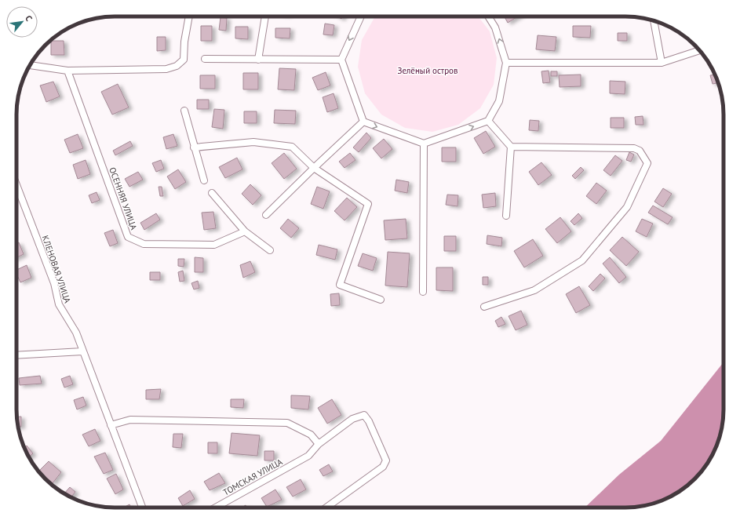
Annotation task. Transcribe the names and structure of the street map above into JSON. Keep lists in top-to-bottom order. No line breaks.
{"streets":{"street":["ОСЕННЯЯ УЛИЦА","КЛЕНОВАЯ УЛИЦА","ТОМСКАЯ УЛИЦА"]},"parks":["Зелёный остров"],"north":"top right"}
